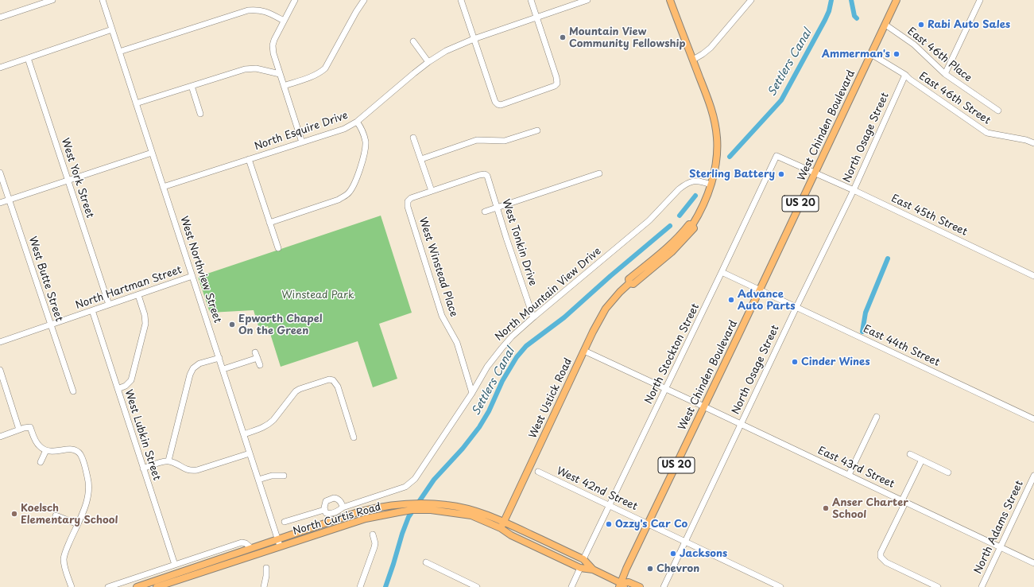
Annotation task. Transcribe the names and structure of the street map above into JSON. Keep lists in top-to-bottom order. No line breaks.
{"streets":{"main road":["West Chinden Boulevard","US 20","West Ustick Road","North Curtis Road"],"street":["East 46th Place","East 46th Street","North Esquire Drive","North Osage Street","West York Street","East 45th Street","West Tonkin Drive","West Winstead Place","West Northview Street","West Butte Street","North Hartman Street","North Mountain View Drive","East 44th Street","North Stockton Street","West Lubkin Street","East 43rd Street","West 42nd Street","North Adams Street"]},"crossings":[["East 46th Place","West Chinden Boulevard"],["East 46th Street","West Chinden Boulevard"],["East 46th Street","North Osage Street"],["West Chinden Boulevard","East 45th Street"],["West Chinden Boulevard","East 44th Street"],["West Chinden Boulevard","East 43rd Street"],["West Chinden Boulevard","West 42nd Street"],["West Chinden Boulevard","North Curtis Road"],["North Esquire Drive","West Northview Street"],["North Osage Street","East 45th Street"],["North Osage Street","East 44th Street"],["North Osage Street","East 43rd Street"],["North Osage Street","West 42nd Street"],["West York Street","North Hartman Street"],["East 45th Street","North Stockton Street"],["West Tonkin Drive","West Winstead Place"],["West Tonkin Drive","North Mountain View Drive"],["West Winstead Place","North Mountain View Drive"],["West Northview Street","North Hartman Street"],["West Northview Street","North Curtis Road"],["West Butte Street","North Hartman Street"],["North Hartman Street","West Lubkin Street"],["North Mountain View Drive","West Ustick Road"],["North Mountain View Drive","North Curtis Road"],["East 44th Street","North Stockton Street"],["North Stockton Street","East 43rd Street"],["North Stockton Street","West 42nd Street"],["North Stockton Street","North Curtis Road"],["West Ustick Road","East 43rd Street"],["West Ustick Road","North Curtis Road"],["East 43rd Street","North Adams Street"]],"water":["Settlers Canal"],"parks":["Winstead Park"],"places":["Rabi Auto Sales","Mountain View Community Fellowship","Ammerman's","Sterling Battery","Advance Auto Parts","Epworth Chapel On the Green","Cinder Wines","Anser Charter School","Koelsch Elementary School","Ozzy's Car Co","Jacksons","Chevron"]}
